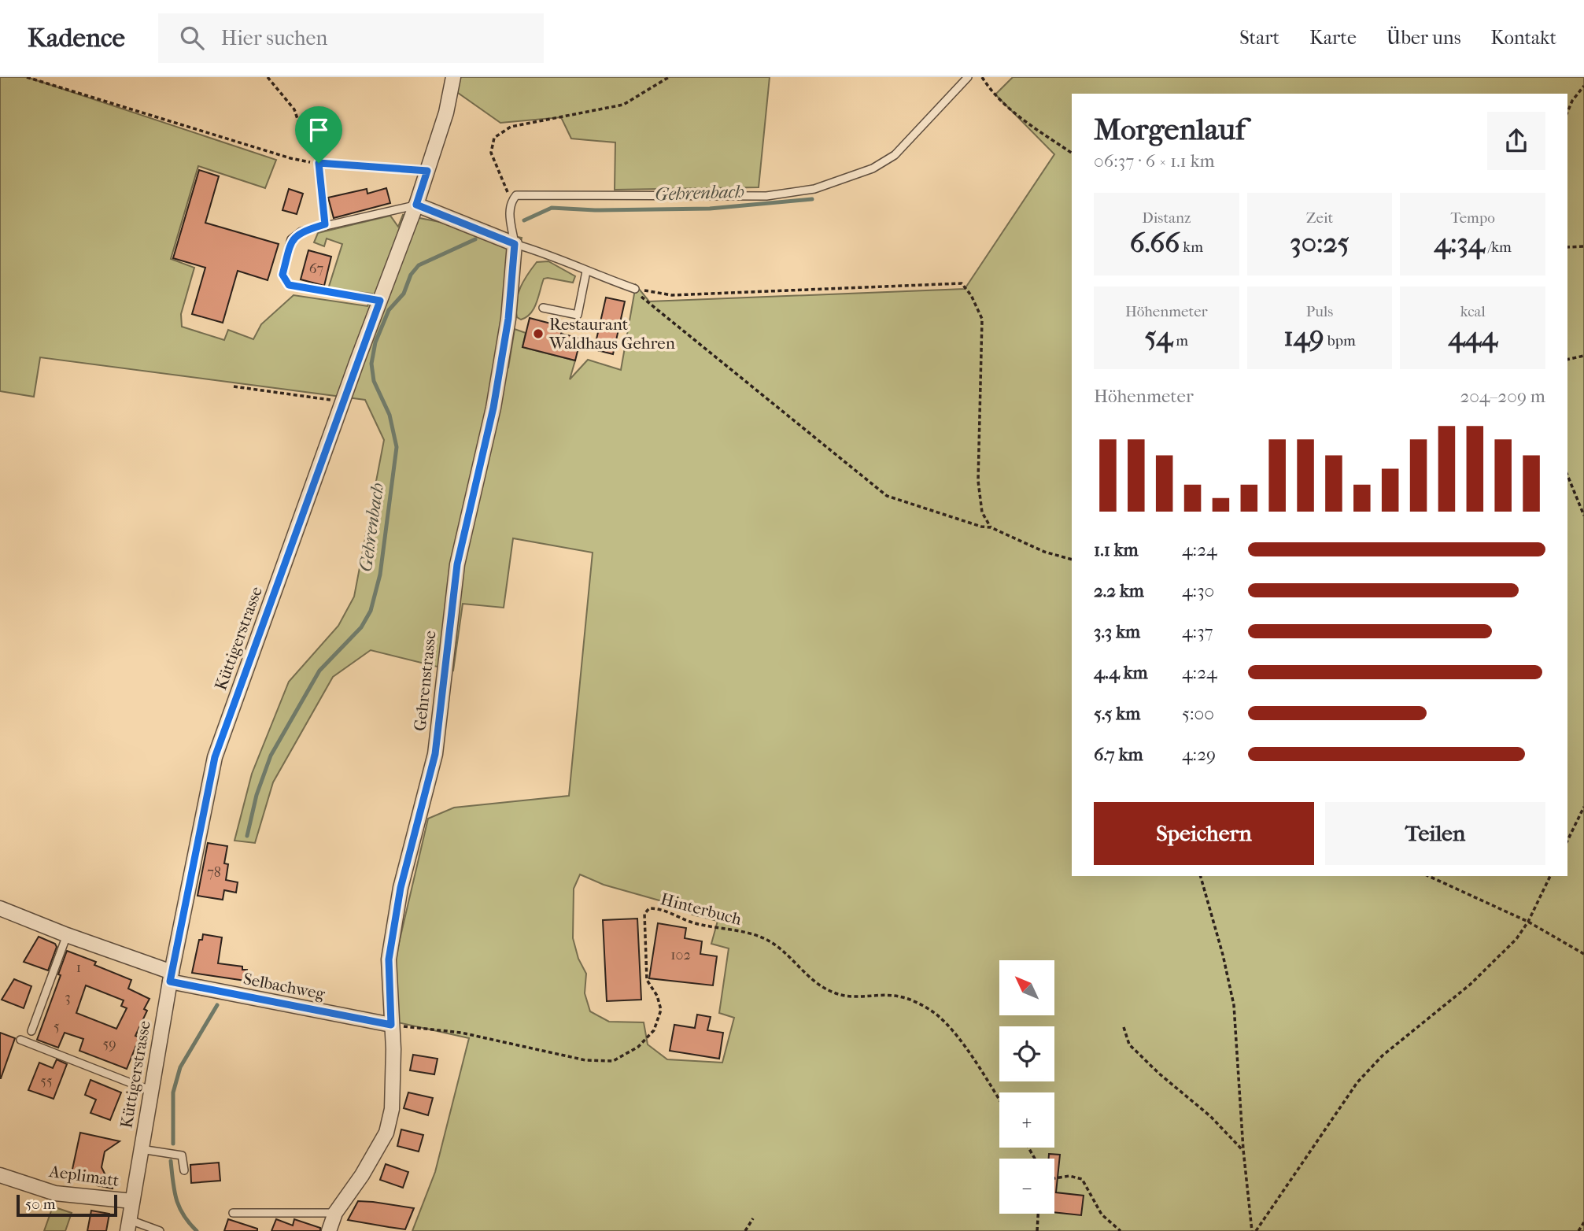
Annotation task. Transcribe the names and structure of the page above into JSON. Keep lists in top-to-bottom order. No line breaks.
{"streets":{"street":["Küttigerstrasse","Gehrenstrasse","Selbachweg","Aeplimatt"],"path":["Hinterbuch"]},"crossings":[["Küttigerstrasse","Selbachweg"],["Küttigerstrasse","Aeplimatt"],["Gehrenstrasse","Hinterbuch"],["Gehrenstrasse","Selbachweg"],["Hinterbuch","Selbachweg"]],"water":["Gehrenbach"],"places":["Restaurant Waldhaus Gehren"],"house_numbers":["67","78","102","1","3","5","59","55"],"scale_bar":"50 m","north":"top left","page":{"header":"Kadence","search":"Hier suchen","nav":["Start","Karte","Über uns","Kontakt"],"heading":["Morgenlauf","06:37 · 6 × 1.1 km"],"stats":[["Distanz","6.66 km"],["Zeit","30:25"],["Tempo","4:34 /km"],["Höhenmeter","54 m"],["Puls","149 bpm"],["kcal","444"]],"chart":["Höhenmeter","204–209 m"],"list":[{"name":"1.1 km","note":"4:24"},{"name":"2.2 km","note":"4:30"},{"name":"3.3 km","note":"4:37"},{"name":"4.4 km","note":"4:24"},{"name":"5.5 km","note":"5:00"},{"name":"6.7 km","note":"4:29"}],"buttons":["Speichern","Teilen"],"map_buttons":["+","−"],"scale":"50 m"}}
